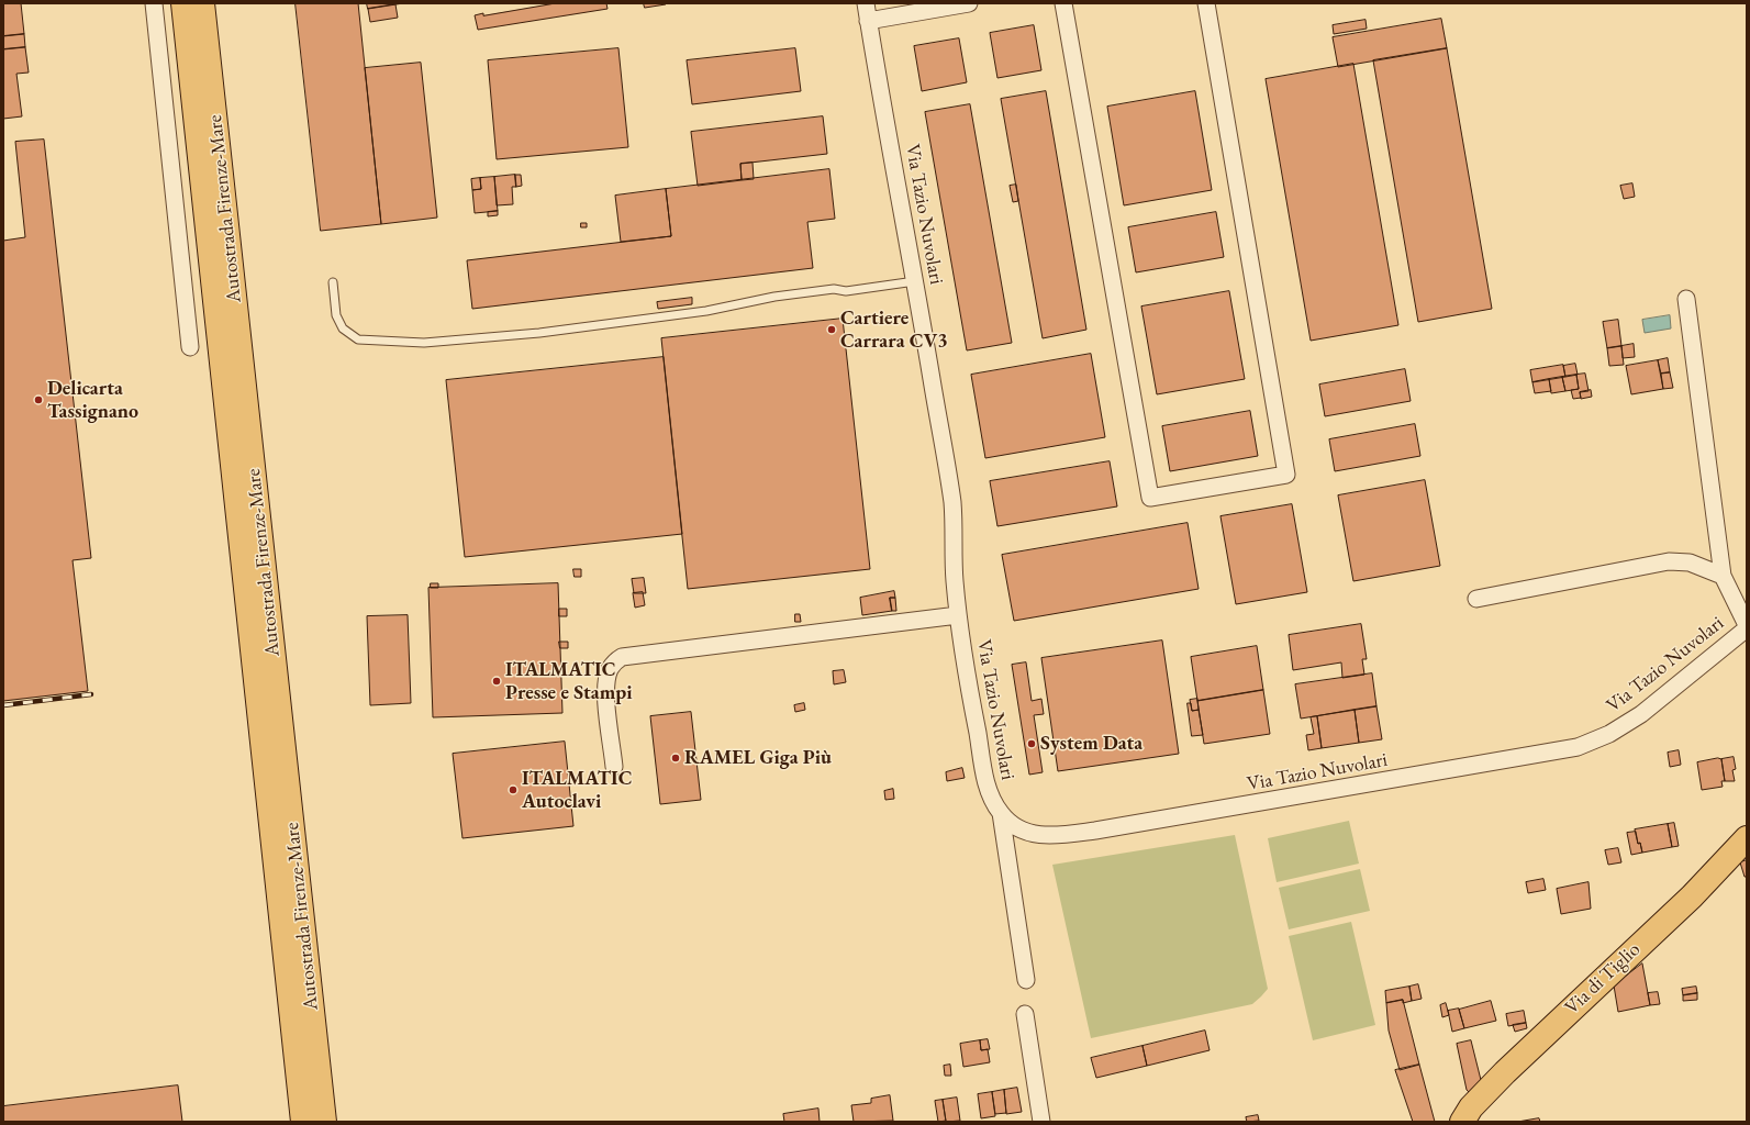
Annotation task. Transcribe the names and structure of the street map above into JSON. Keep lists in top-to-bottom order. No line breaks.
{"streets":{"main road":["Autostrada Firenze-Mare","Via di Tiglio"],"street":["Via Tazio Nuvolari"]},"places":["Cartiere Carrara CV3","Delicarta Tassignano","ITALMATIC Presse e Stampi","System Data","RAMEL Giga Più","ITALMATIC Autoclavi"]}
